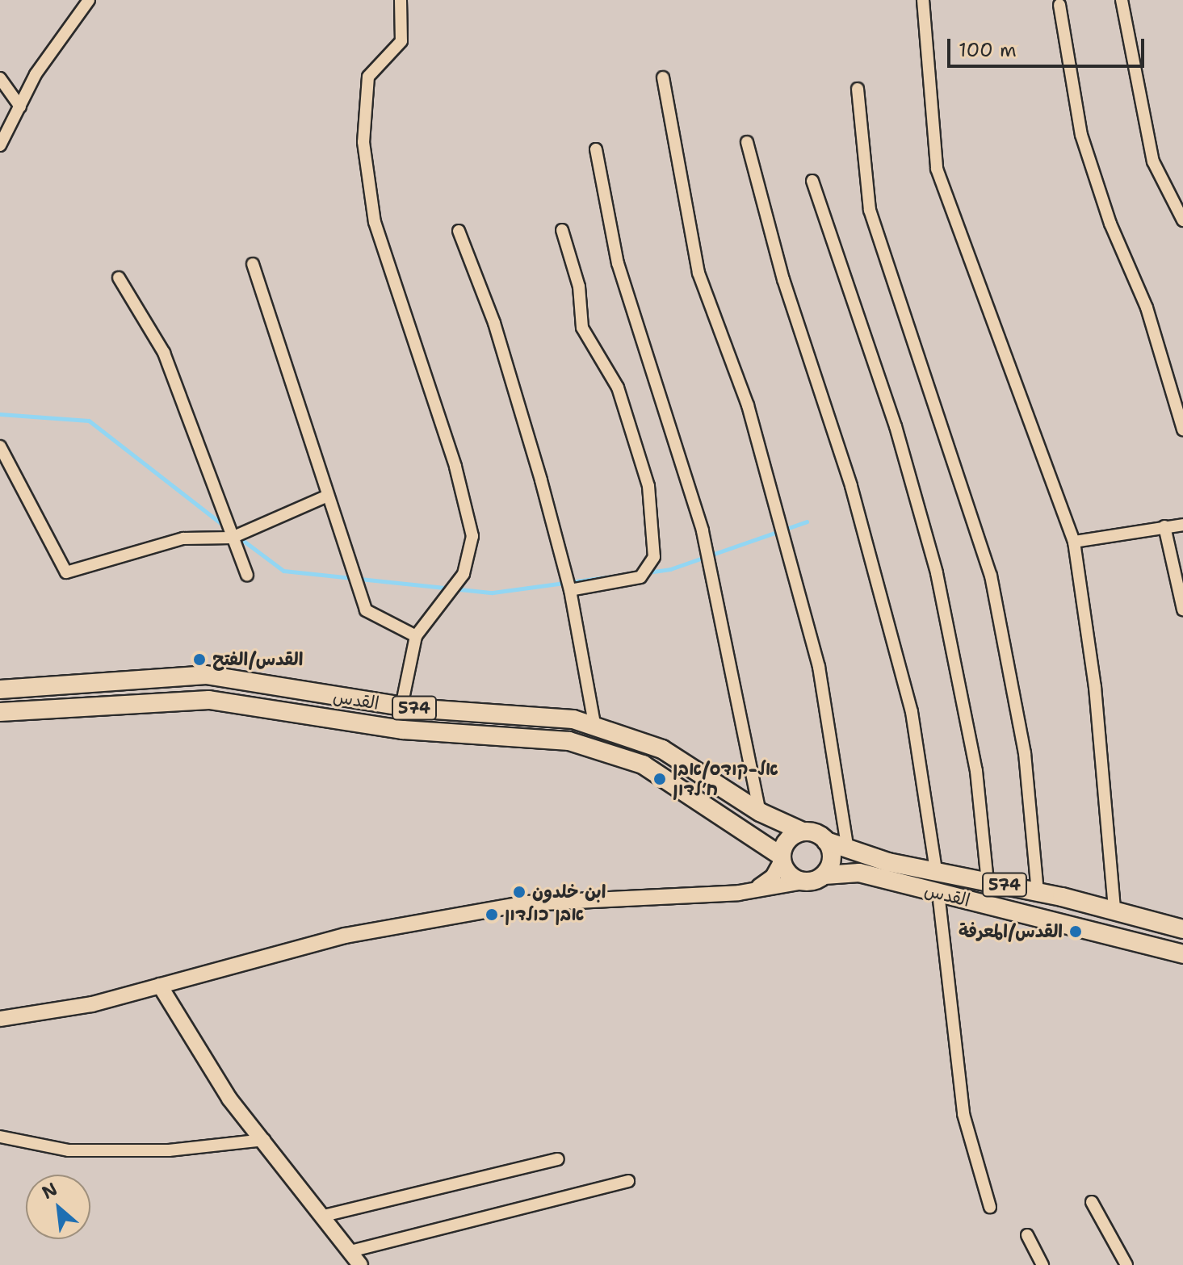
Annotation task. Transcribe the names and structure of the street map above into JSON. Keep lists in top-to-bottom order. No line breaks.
{"streets":{"main road":["القدس","574"]},"crossings":[["القدس","574"]],"places":["القدس/الفتح","אל-קודס/אבן ח׳לדון","ابن خلدون","אבן כולדון","القدس/المعرفة"],"scale_bar":"100 m","north":"top left"}
